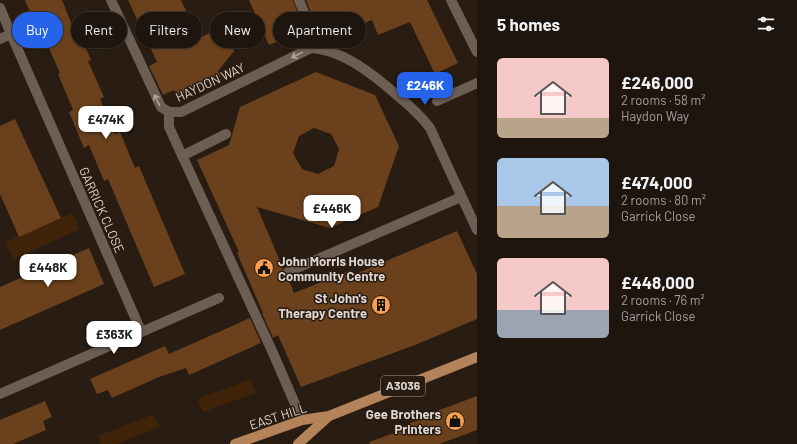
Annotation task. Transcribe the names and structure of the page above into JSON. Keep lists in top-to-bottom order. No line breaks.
{"streets":{"main road":["A3036","EAST HILL"],"street":["HAYDON WAY","GARRICK CLOSE"]},"crossings":[["A3036","EAST HILL"]],"places":{"public building":["John Morris House Community Centre"],"building":["St John's Therapy Centre"],"shop":["Gee Brothers Printers"]},"page":{"heading":"5 homes","chip":["Buy","Rent","Filters","New","Apartment"],"list":[{"name":"£246,000","note":"2 rooms · 58 m² · Haydon Way"},{"name":"£474,000","note":"2 rooms · 80 m² · Garrick Close"},{"name":"£448,000","note":"2 rooms · 76 m² · Garrick Close"}],"price":["£246K","£474K","£446K","£448K","£363K"]}}
